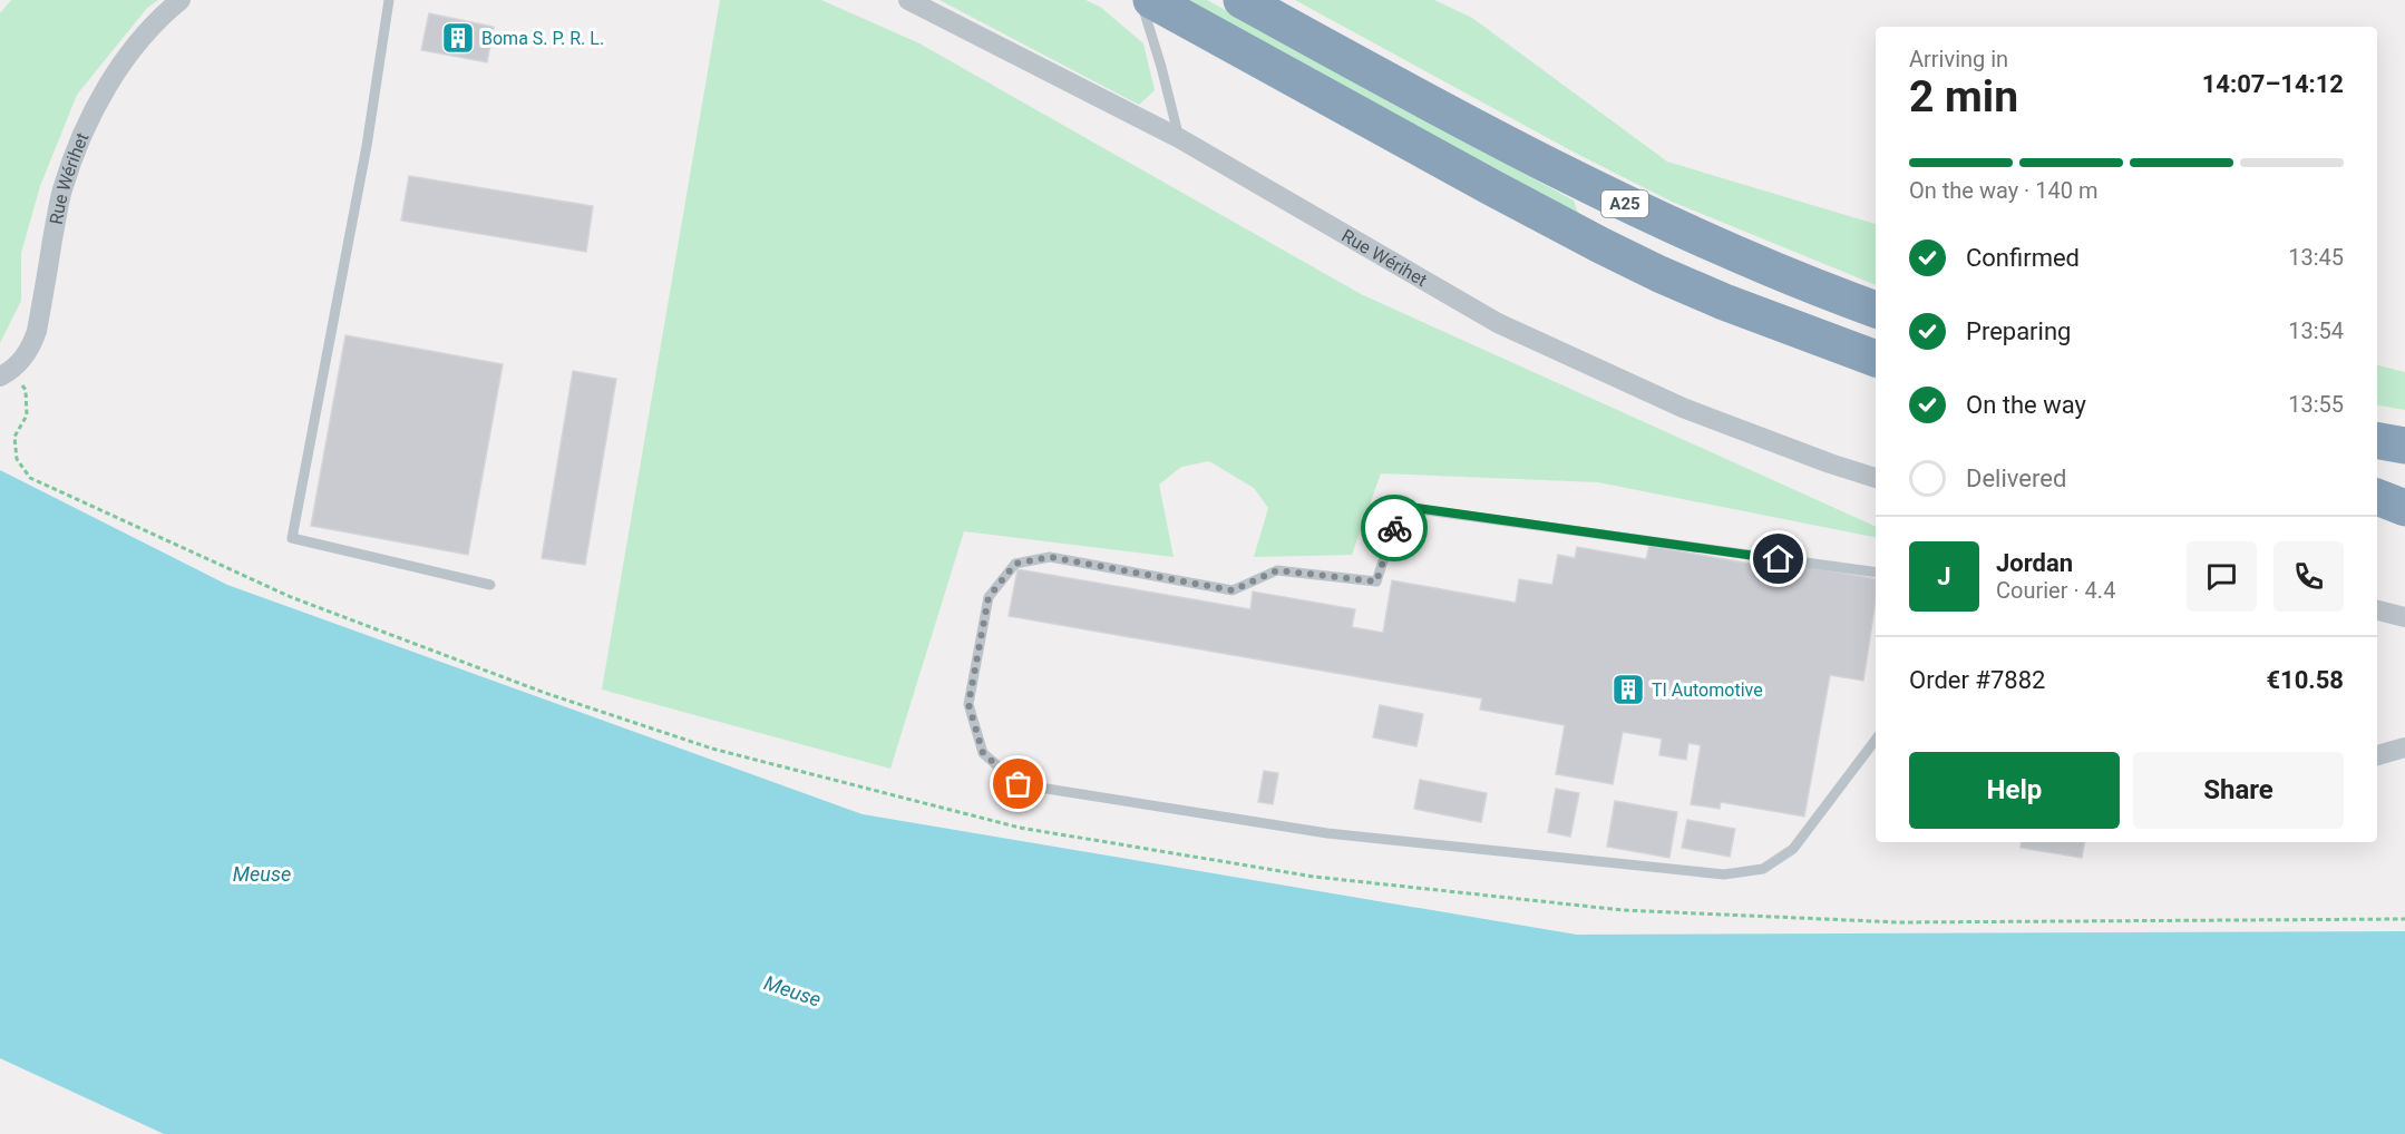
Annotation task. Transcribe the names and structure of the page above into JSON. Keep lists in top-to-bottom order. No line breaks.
{"streets":{"highway":["A25"],"street":["Rue Wérihet"]},"water":["Meuse"],"places":{"building":["Boma S. P. R. L.","TI Automotive"]},"page":{"heading":["2 min","Arriving in","14:07–14:12"],"panel":["Jordan","Courier · 4.4","Order #7882","€10.58"],"bar":"On the way · 140 m","list":[["Confirmed","13:45"],["Preparing","13:54"],["On the way","13:55"],"Delivered"],"round":"J","buttons":["Help","Share"]}}
